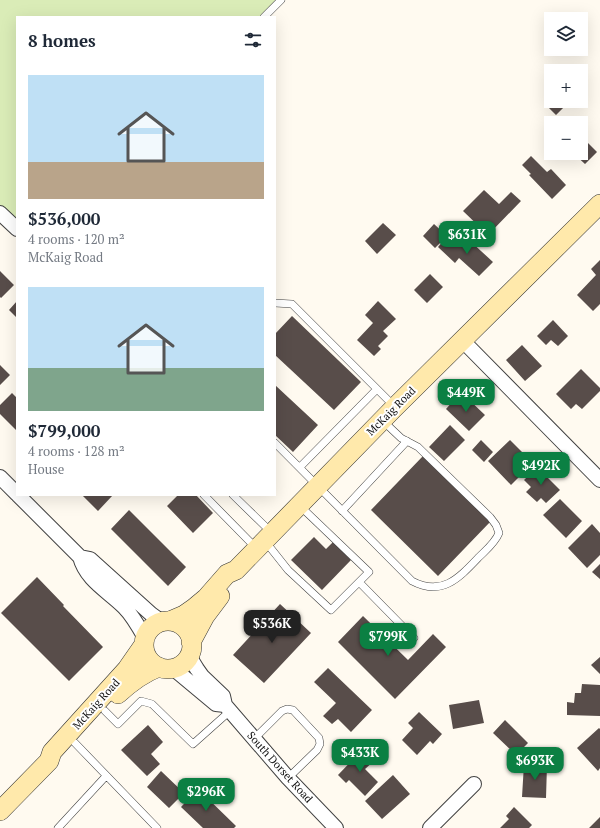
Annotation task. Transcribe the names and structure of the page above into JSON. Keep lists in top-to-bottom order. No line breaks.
{"streets":{"street":["McKaig Road","South Dorset Road"]},"crossings":[["McKaig Road","South Dorset Road"]],"page":{"map_buttons":["+","−"],"heading":"8 homes","list":[{"name":"$536,000","note":"4 rooms · 120 m² · McKaig Road"},{"name":"$799,000","note":"4 rooms · 128 m² · House"}],"price":["$631K","$449K","$492K","$536K","$799K","$433K","$693K","$296K"]}}
